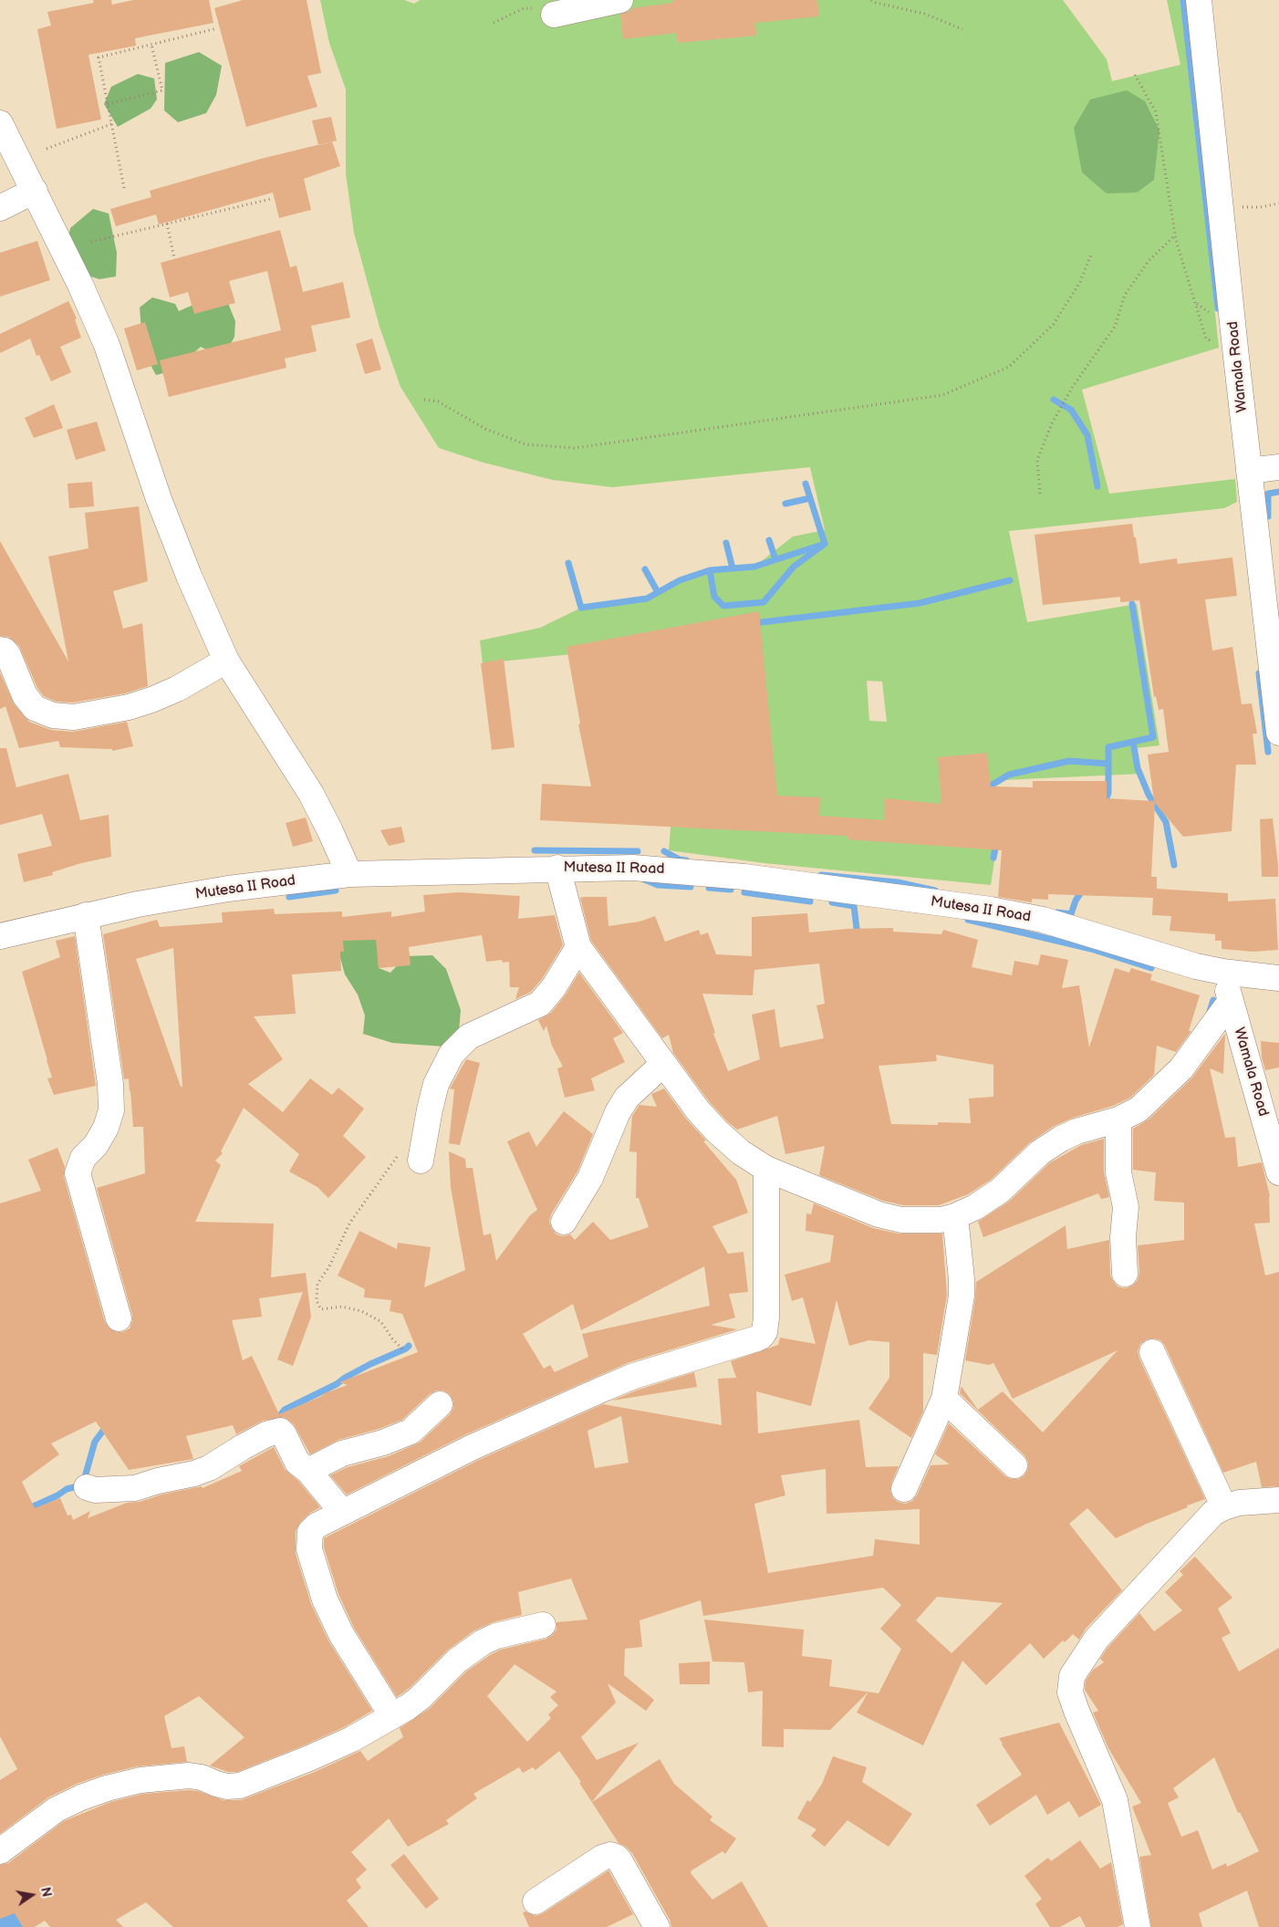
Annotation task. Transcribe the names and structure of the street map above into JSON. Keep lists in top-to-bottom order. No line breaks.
{"streets":{"street":["Wamala Road","Mutesa II Road"]},"crossings":[["Wamala Road","Mutesa II Road"]],"north":"right"}
